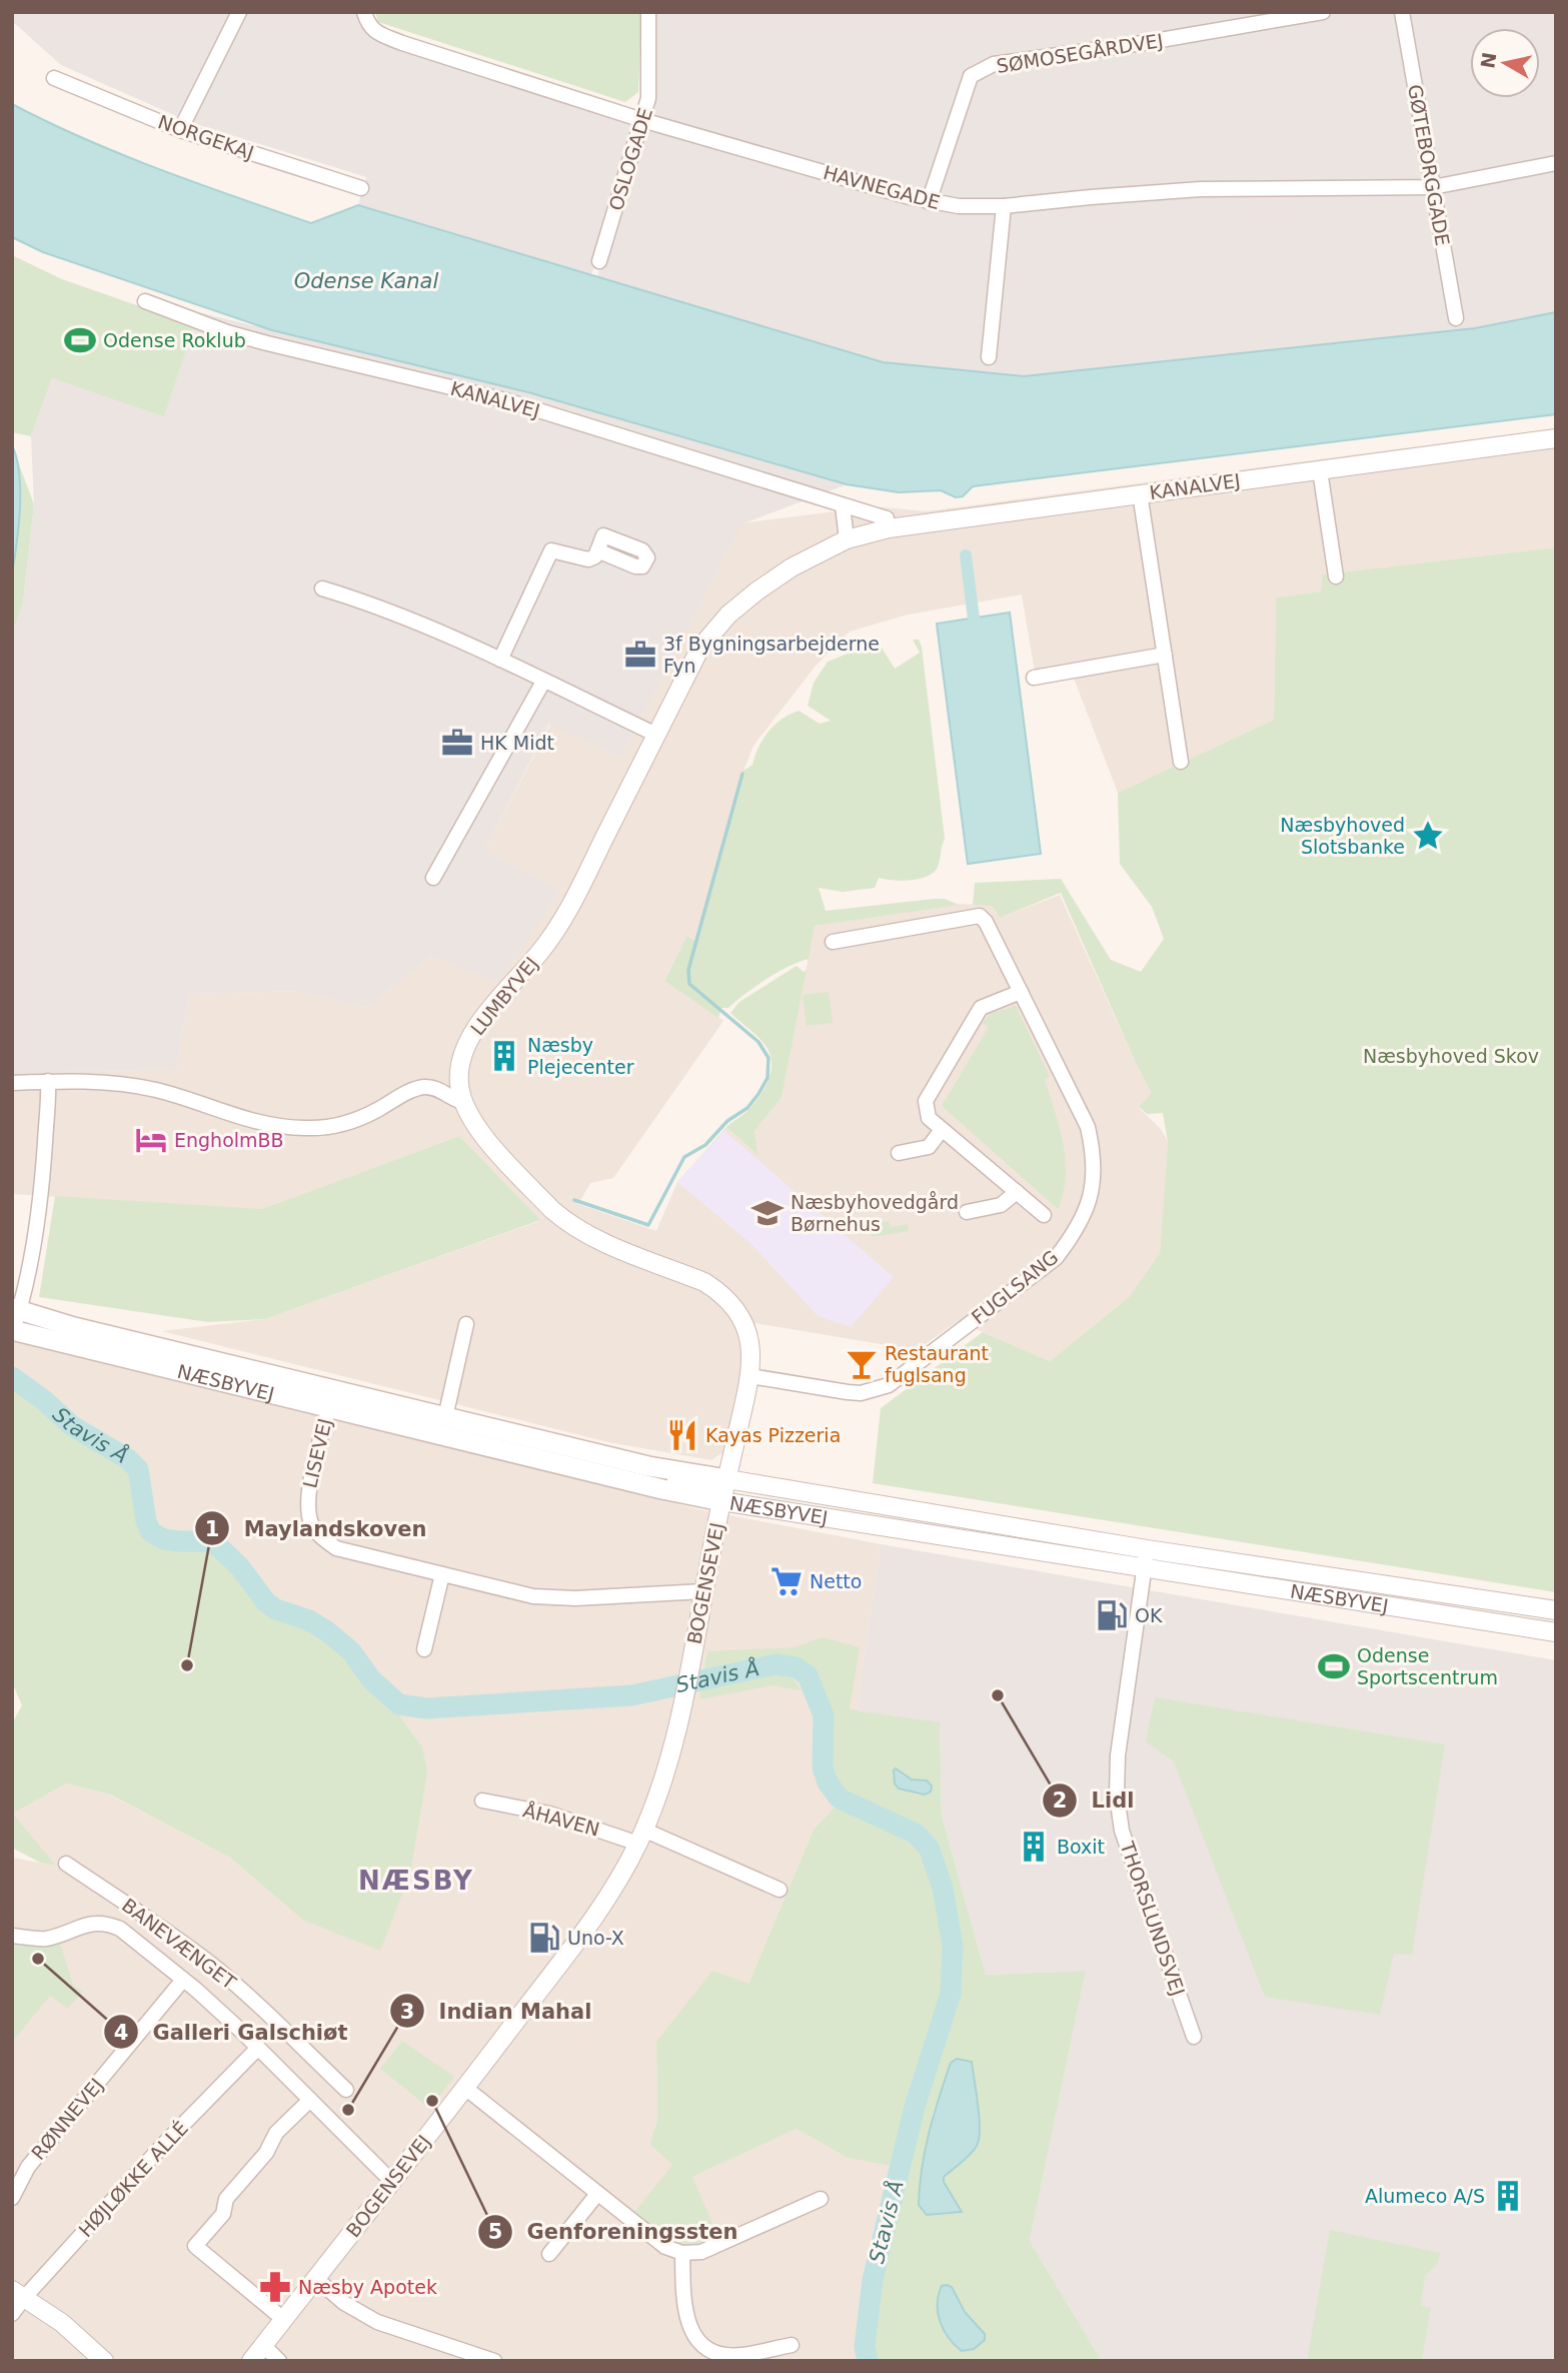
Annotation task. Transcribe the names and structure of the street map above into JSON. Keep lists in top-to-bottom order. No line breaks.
{"streets":{"main road":["NÆSBYVEJ"],"street":["SØMOSEGÅRDVEJ","NORGEKAJ","OSLOGADE","GØTEBORGGADE","HAVNEGADE","KANALVEJ","LUMBYVEJ","FUGLSANG","LISEVEJ","BOGENSEVEJ","ÅHAVEN","THORSLUNDSVEJ","BANEVÆNGET","RØNNEVEJ","HØJLØKKE ALLÉ"]},"crossings":[["SØMOSEGÅRDVEJ","HAVNEGADE"],["OSLOGADE","HAVNEGADE"],["GØTEBORGGADE","HAVNEGADE"],["KANALVEJ","LUMBYVEJ"],["LUMBYVEJ","BOGENSEVEJ"],["FUGLSANG","BOGENSEVEJ"],["NÆSBYVEJ","LISEVEJ"],["NÆSBYVEJ","BOGENSEVEJ"],["NÆSBYVEJ","THORSLUNDSVEJ"],["LISEVEJ","BOGENSEVEJ"],["BOGENSEVEJ","ÅHAVEN"],["BOGENSEVEJ","BANEVÆNGET"],["BANEVÆNGET","RØNNEVEJ"],["BANEVÆNGET","HØJLØKKE ALLÉ"]],"districts":["NÆSBY"],"water":["Odense Kanal","Stavis Å"],"parks":["Næsbyhoved Skov"],"places":{"sports":["Odense Roklub","Odense Sportscentrum"],"office":["3f Bygningsarbejderne Fyn","HK Midt"],"place":["Næsbyhoved Slotsbanke"],"building":["Næsby Plejecenter","Boxit","Alumeco A/S"],"hotel":["EngholmBB"],"school or university":["Næsbyhovedgård Børnehus"],"bar":["Restaurant fuglsang"],"restaurant":["Kayas Pizzeria"],"supermarket":["Netto"],"fuel station":["OK","Uno-X"],"other":["Maylandskoven","Lidl","Galleri Galschiøt","Genforeningssten","Indian Mahal"],"pharmacy":["Næsby Apotek"]},"north":"left"}
